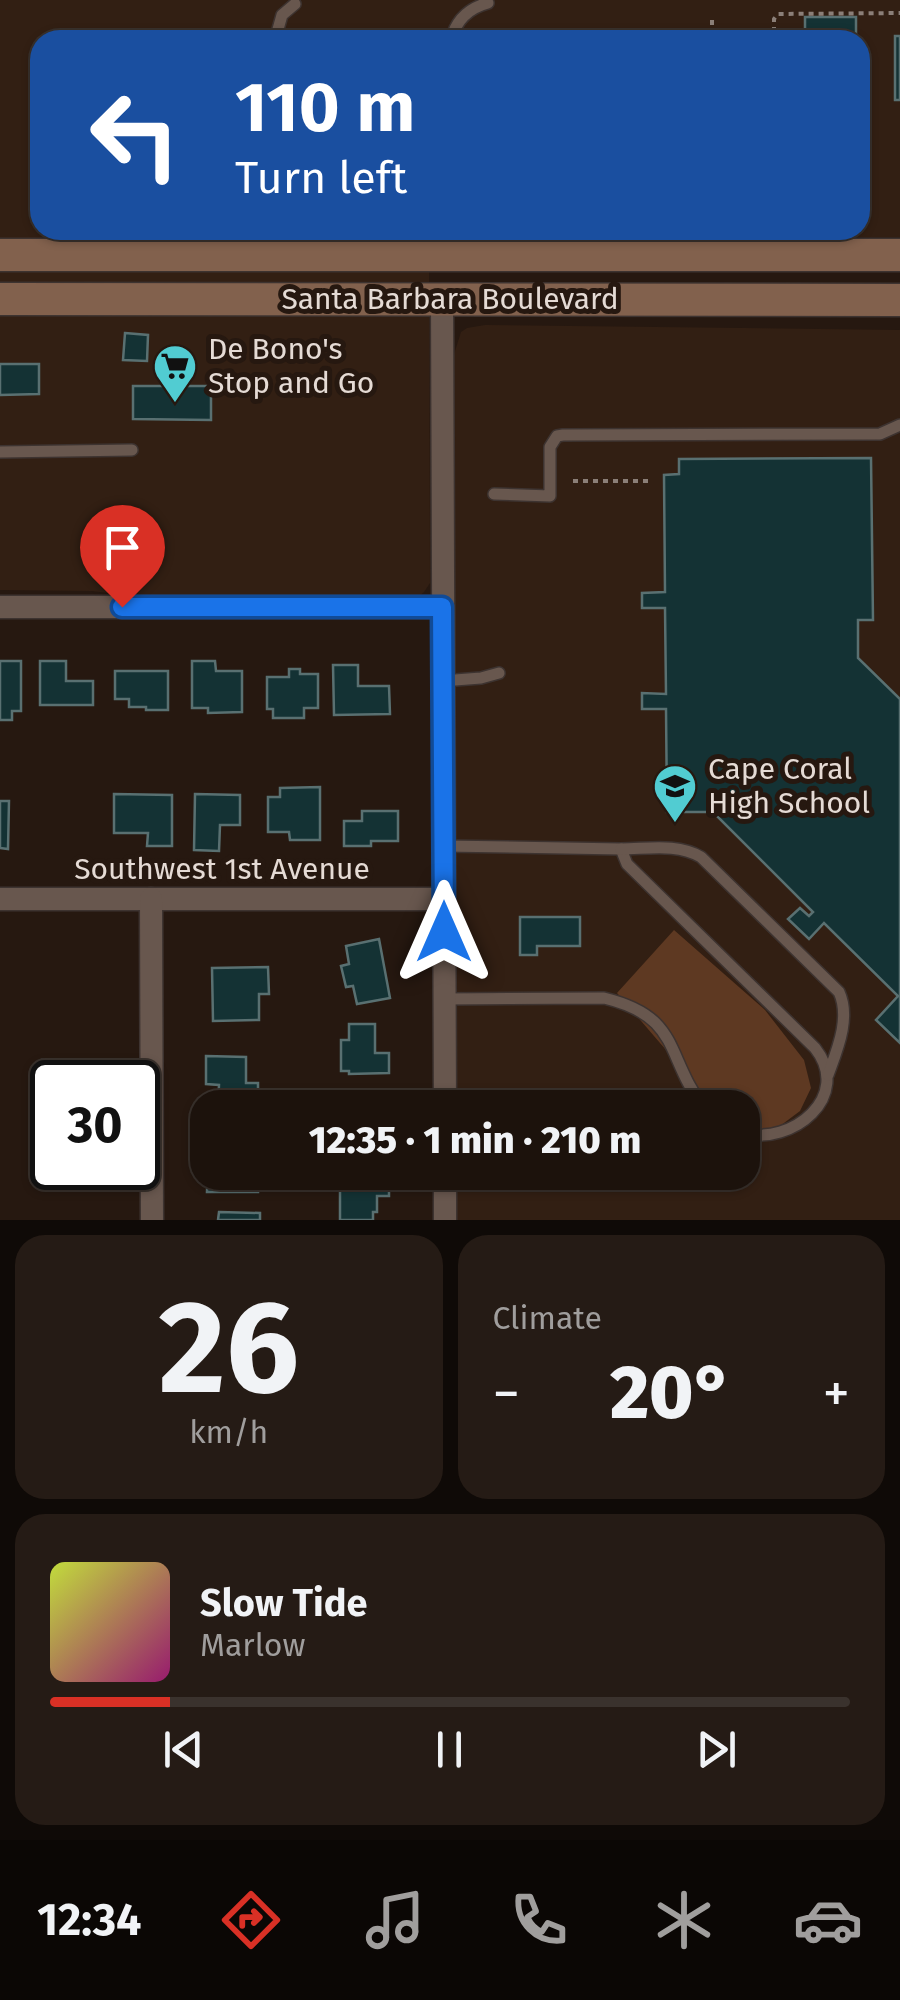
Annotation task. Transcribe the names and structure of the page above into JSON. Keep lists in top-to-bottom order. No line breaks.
{"streets":{"main road":["Santa Barbara Boulevard"],"street":["Southwest 1st Avenue"]},"places":{"supermarket":["De Bono's Stop and Go"],"school or university":["Cape Coral High School"]},"page":{"turn":["110 m","Turn left"],"limit":"30","trip":"12:35 · 1 min · 210 m","tile":[["26","km/h"],"Climate"],"heat":["−","20°","+"],"song":["Slow Tide","Marlow"],"tabs":"12:34"}}
